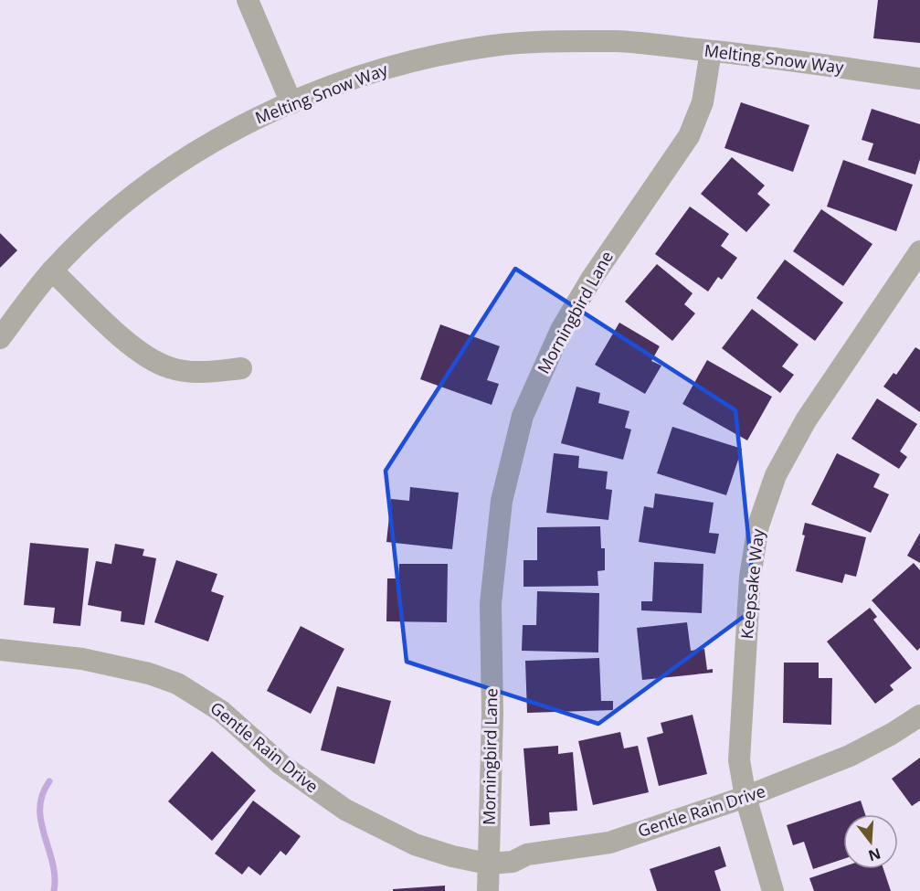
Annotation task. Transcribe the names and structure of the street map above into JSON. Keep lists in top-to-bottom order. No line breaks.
{"streets":{"street":["Melting Snow Way","Morningbird Lane","Keepsake Way","Gentle Rain Drive"]},"crossings":[["Melting Snow Way","Morningbird Lane"],["Morningbird Lane","Gentle Rain Drive"],["Keepsake Way","Gentle Rain Drive"]],"north":"bottom"}
